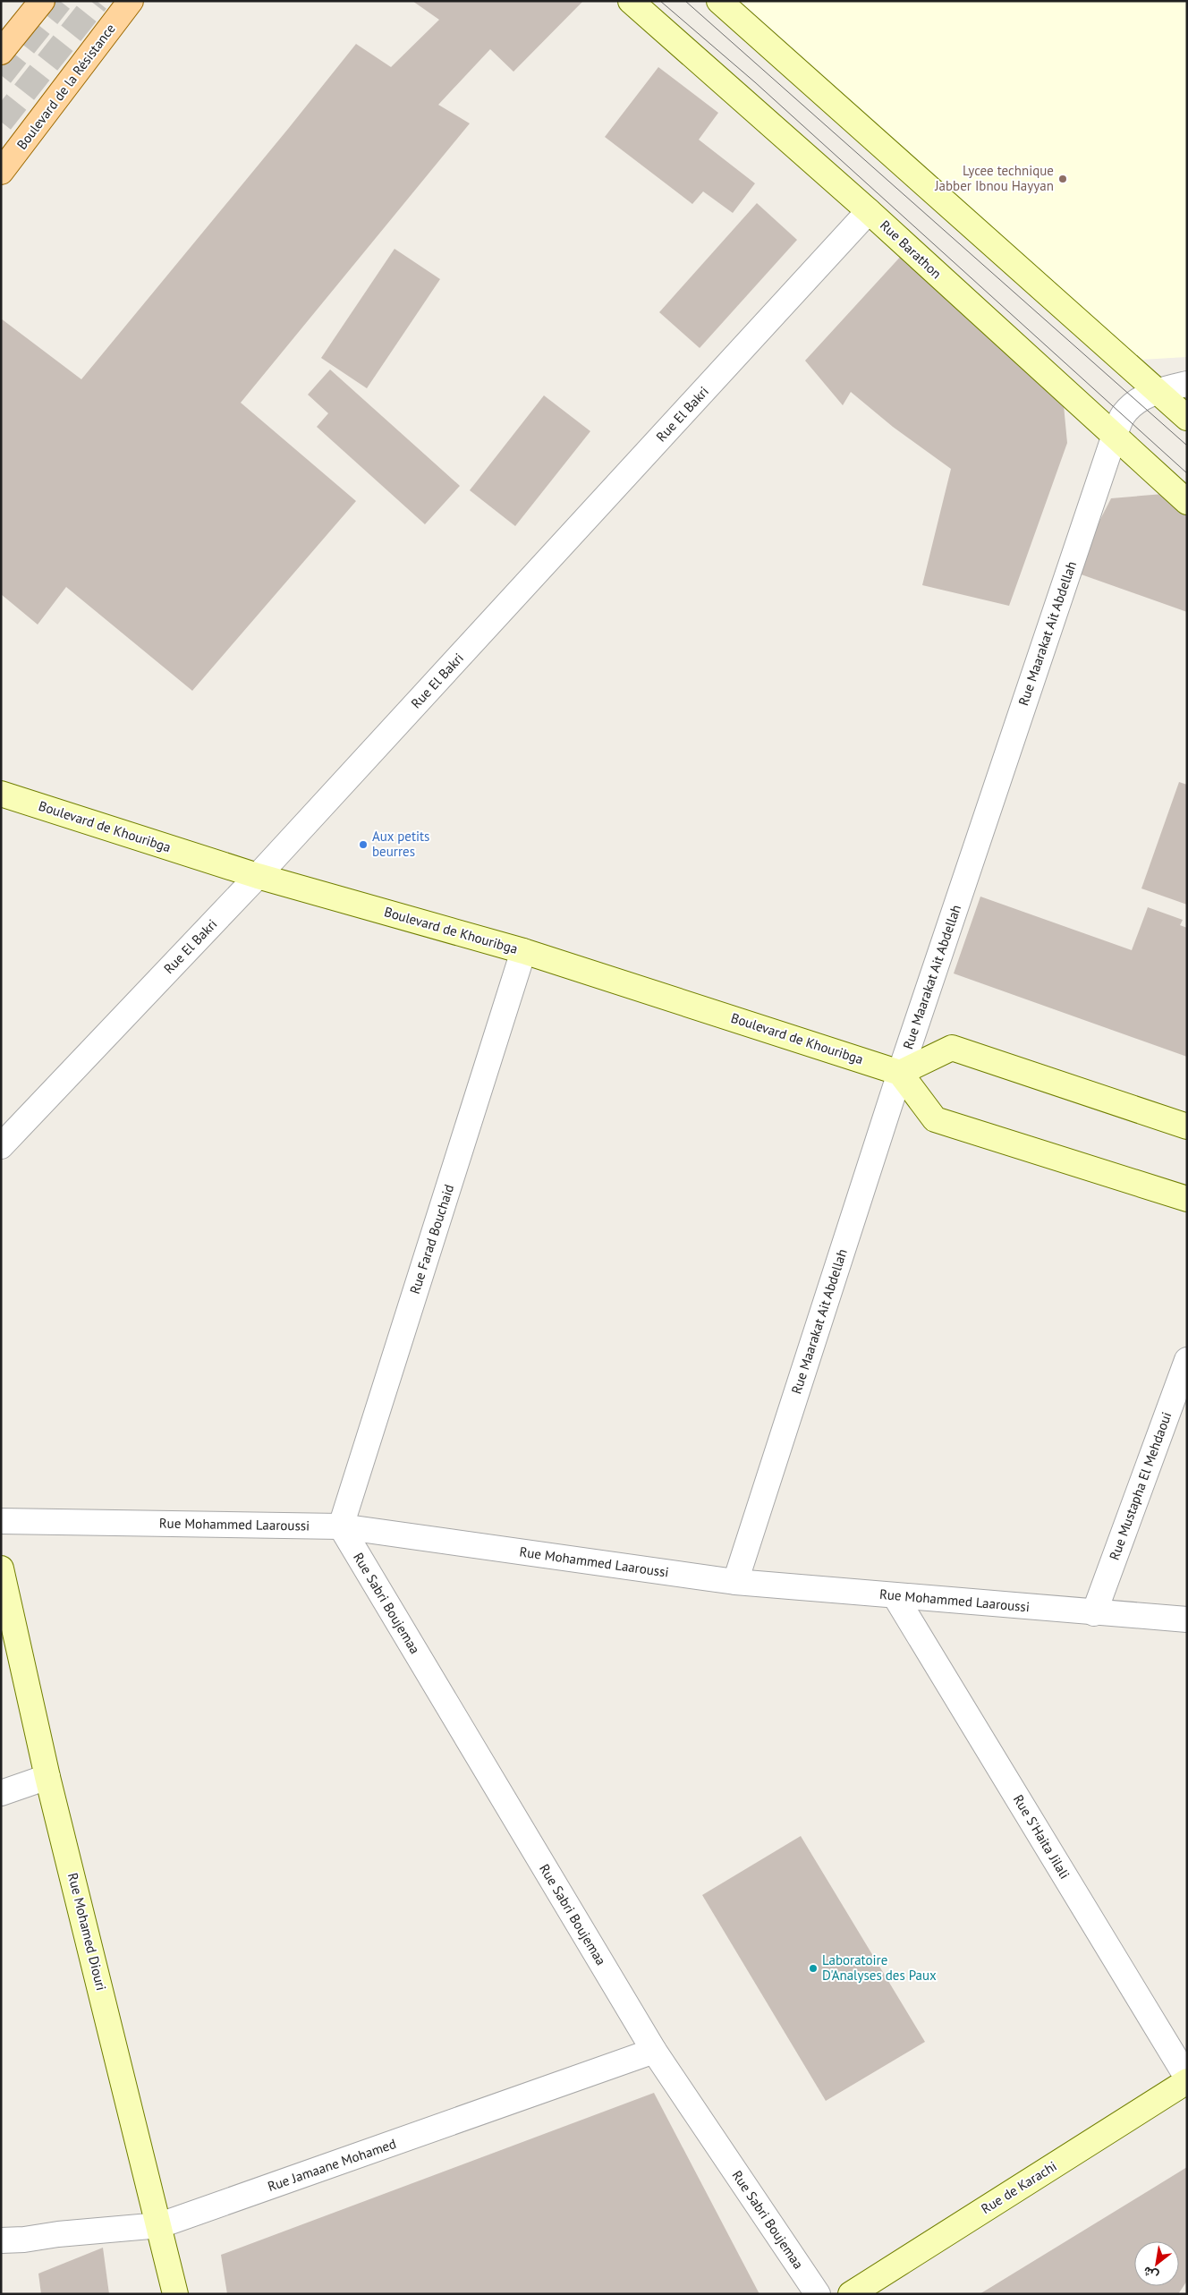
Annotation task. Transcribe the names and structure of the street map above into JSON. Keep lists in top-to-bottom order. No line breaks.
{"streets":{"main road":["Boulevard de la Résistance"],"street":["Rue Barathon","Rue El Bakri","Rue Maarakat Ait Abdellah","Boulevard de Khouribga","Rue Farad Bouchaid","Rue Mustapha El Mehdaoui","Rue Mohammed Laaroussi","Rue Sabri Boujemaa","Rue S'Haita Jilali","Rue Mohamed Diouri","Rue Jamaane Mohamed","Rue de Karachi"]},"crossings":[["Rue Barathon","Rue El Bakri"],["Rue Barathon","Rue Maarakat Ait Abdellah"],["Rue El Bakri","Boulevard de Khouribga"],["Rue Maarakat Ait Abdellah","Boulevard de Khouribga"],["Rue Maarakat Ait Abdellah","Rue Mohammed Laaroussi"],["Boulevard de Khouribga","Rue Farad Bouchaid"],["Rue Farad Bouchaid","Rue Mohammed Laaroussi"],["Rue Farad Bouchaid","Rue Sabri Boujemaa"],["Rue Mustapha El Mehdaoui","Rue Mohammed Laaroussi"],["Rue Mohammed Laaroussi","Rue Sabri Boujemaa"],["Rue Mohammed Laaroussi","Rue S'Haita Jilali"],["Rue Sabri Boujemaa","Rue Jamaane Mohamed"],["Rue Mohamed Diouri","Rue Jamaane Mohamed"]],"places":["Lycee technique Jabber Ibnou Hayyan","Aux petits beurres","Laboratoire D'Analyses des Paux"],"north":"bottom left"}
